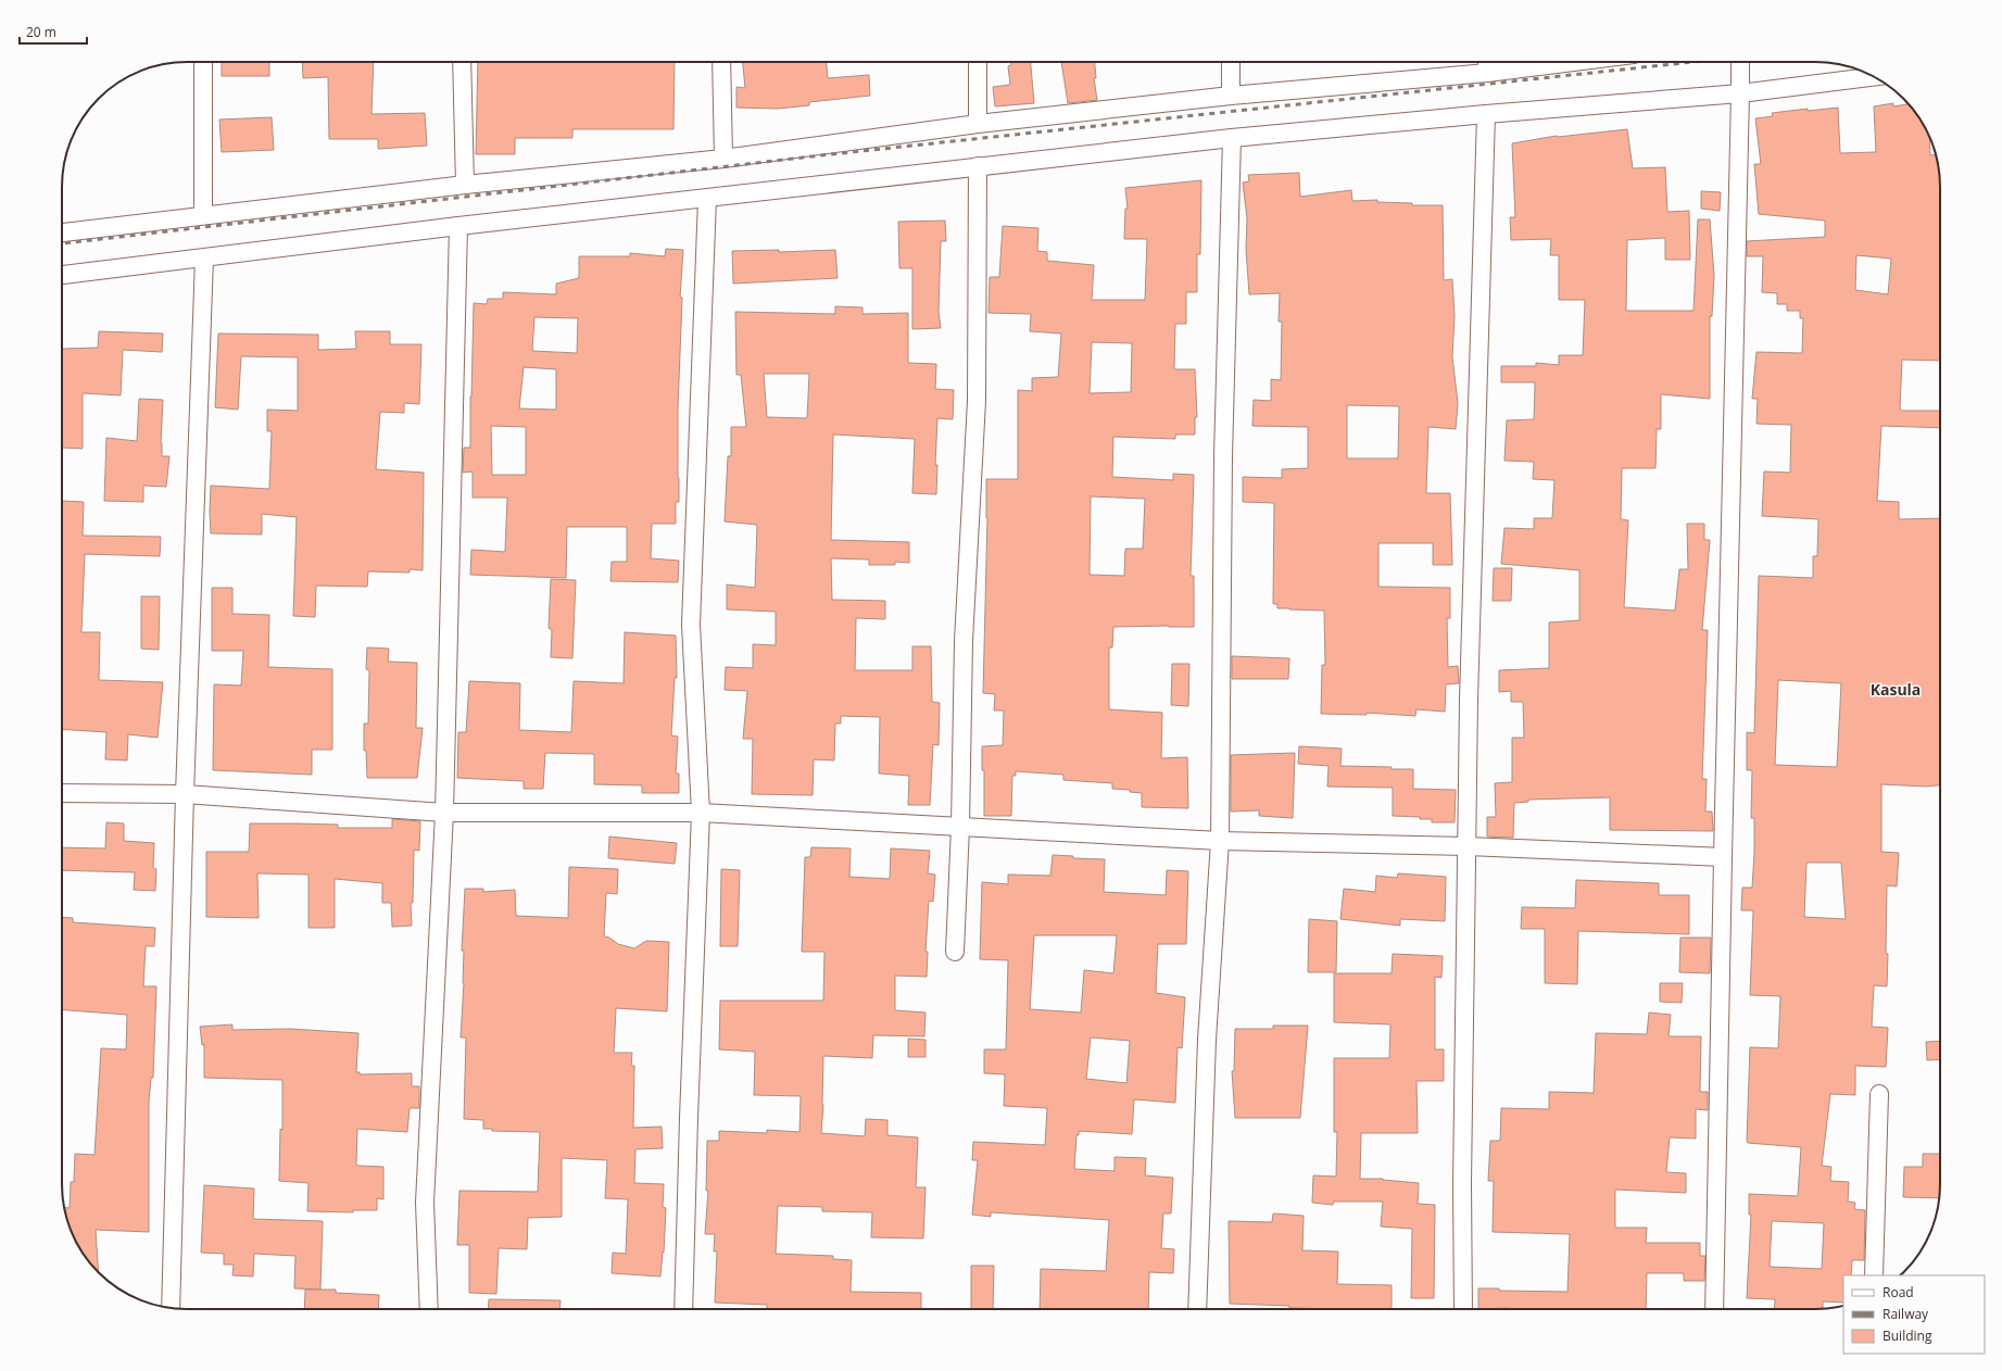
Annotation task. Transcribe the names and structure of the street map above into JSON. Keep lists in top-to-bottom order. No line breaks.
{"districts":["Kasula"],"legend":["Road","Railway","Building"],"scale_bar":"20 m"}
